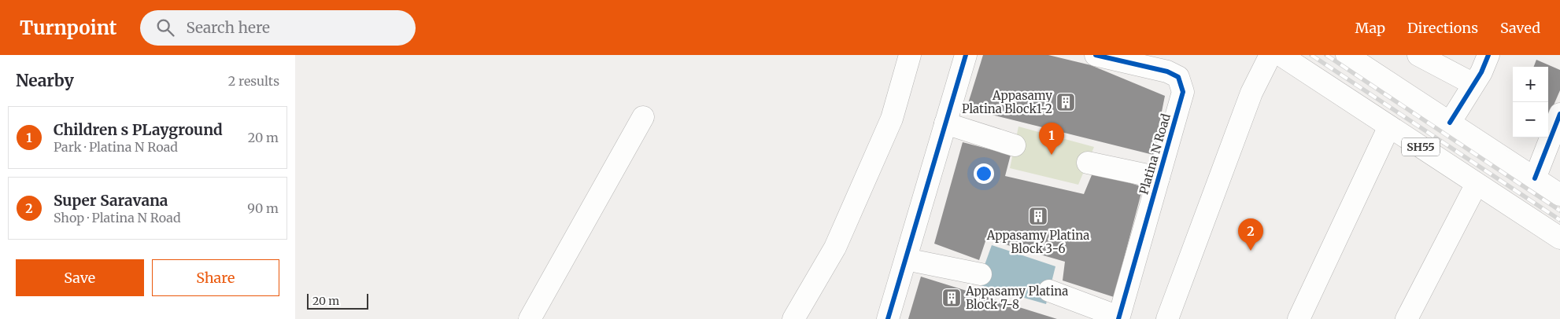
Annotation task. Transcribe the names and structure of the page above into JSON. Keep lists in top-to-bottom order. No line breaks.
{"streets":{"street":["SH55","Platina N Road"]},"places":{"building":["Appasamy Platina Block1-2","Appasamy Platina Block 3-6","Appasamy Platina Block 7-8"]},"scale_bar":"20 m","page":{"header":"Turnpoint","search":"Search here","nav":["Map","Directions","Saved"],"heading":["Nearby","2 results"],"map_buttons":["+","−"],"list":[{"mark":"1","name":"Children s PLayground","note":"Park · Platina N Road","value":"20 m"},{"mark":"2","name":"Super Saravana","note":"Shop · Platina N Road","value":"90 m"}],"pins":["1","2"],"buttons":["Save","Share"],"scale":"20 m"}}
